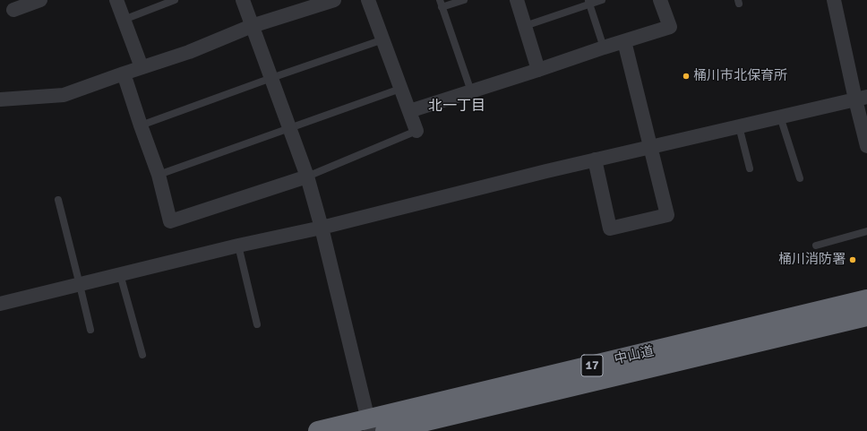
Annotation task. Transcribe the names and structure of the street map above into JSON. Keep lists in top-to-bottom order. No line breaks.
{"streets":{"highway":["中山道","17"]},"districts":["北一丁目"],"places":["桶川市北保育所","桶川消防署"]}
